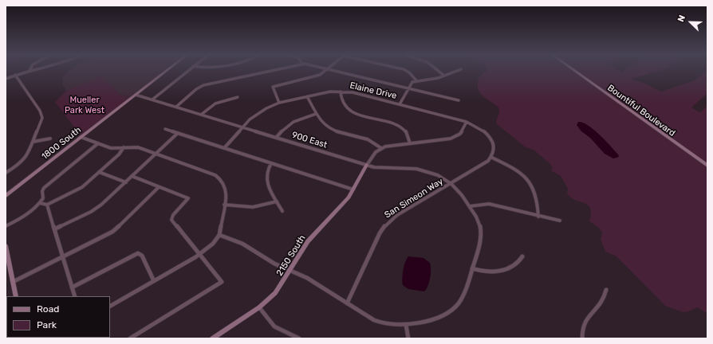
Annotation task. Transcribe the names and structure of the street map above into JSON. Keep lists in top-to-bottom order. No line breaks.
{"streets":{"main road":["Bountiful Boulevard","1800 South","2150 South"],"street":["Elaine Drive","900 East","San Simeon Way"]},"crossings":[["Elaine Drive","900 East"],["Elaine Drive","San Simeon Way"],["900 East","1800 South"],["900 East","San Simeon Way"],["900 East","2150 South"]],"parks":["Mueller Park West"],"legend":["Road","Park"],"north":"top left"}
